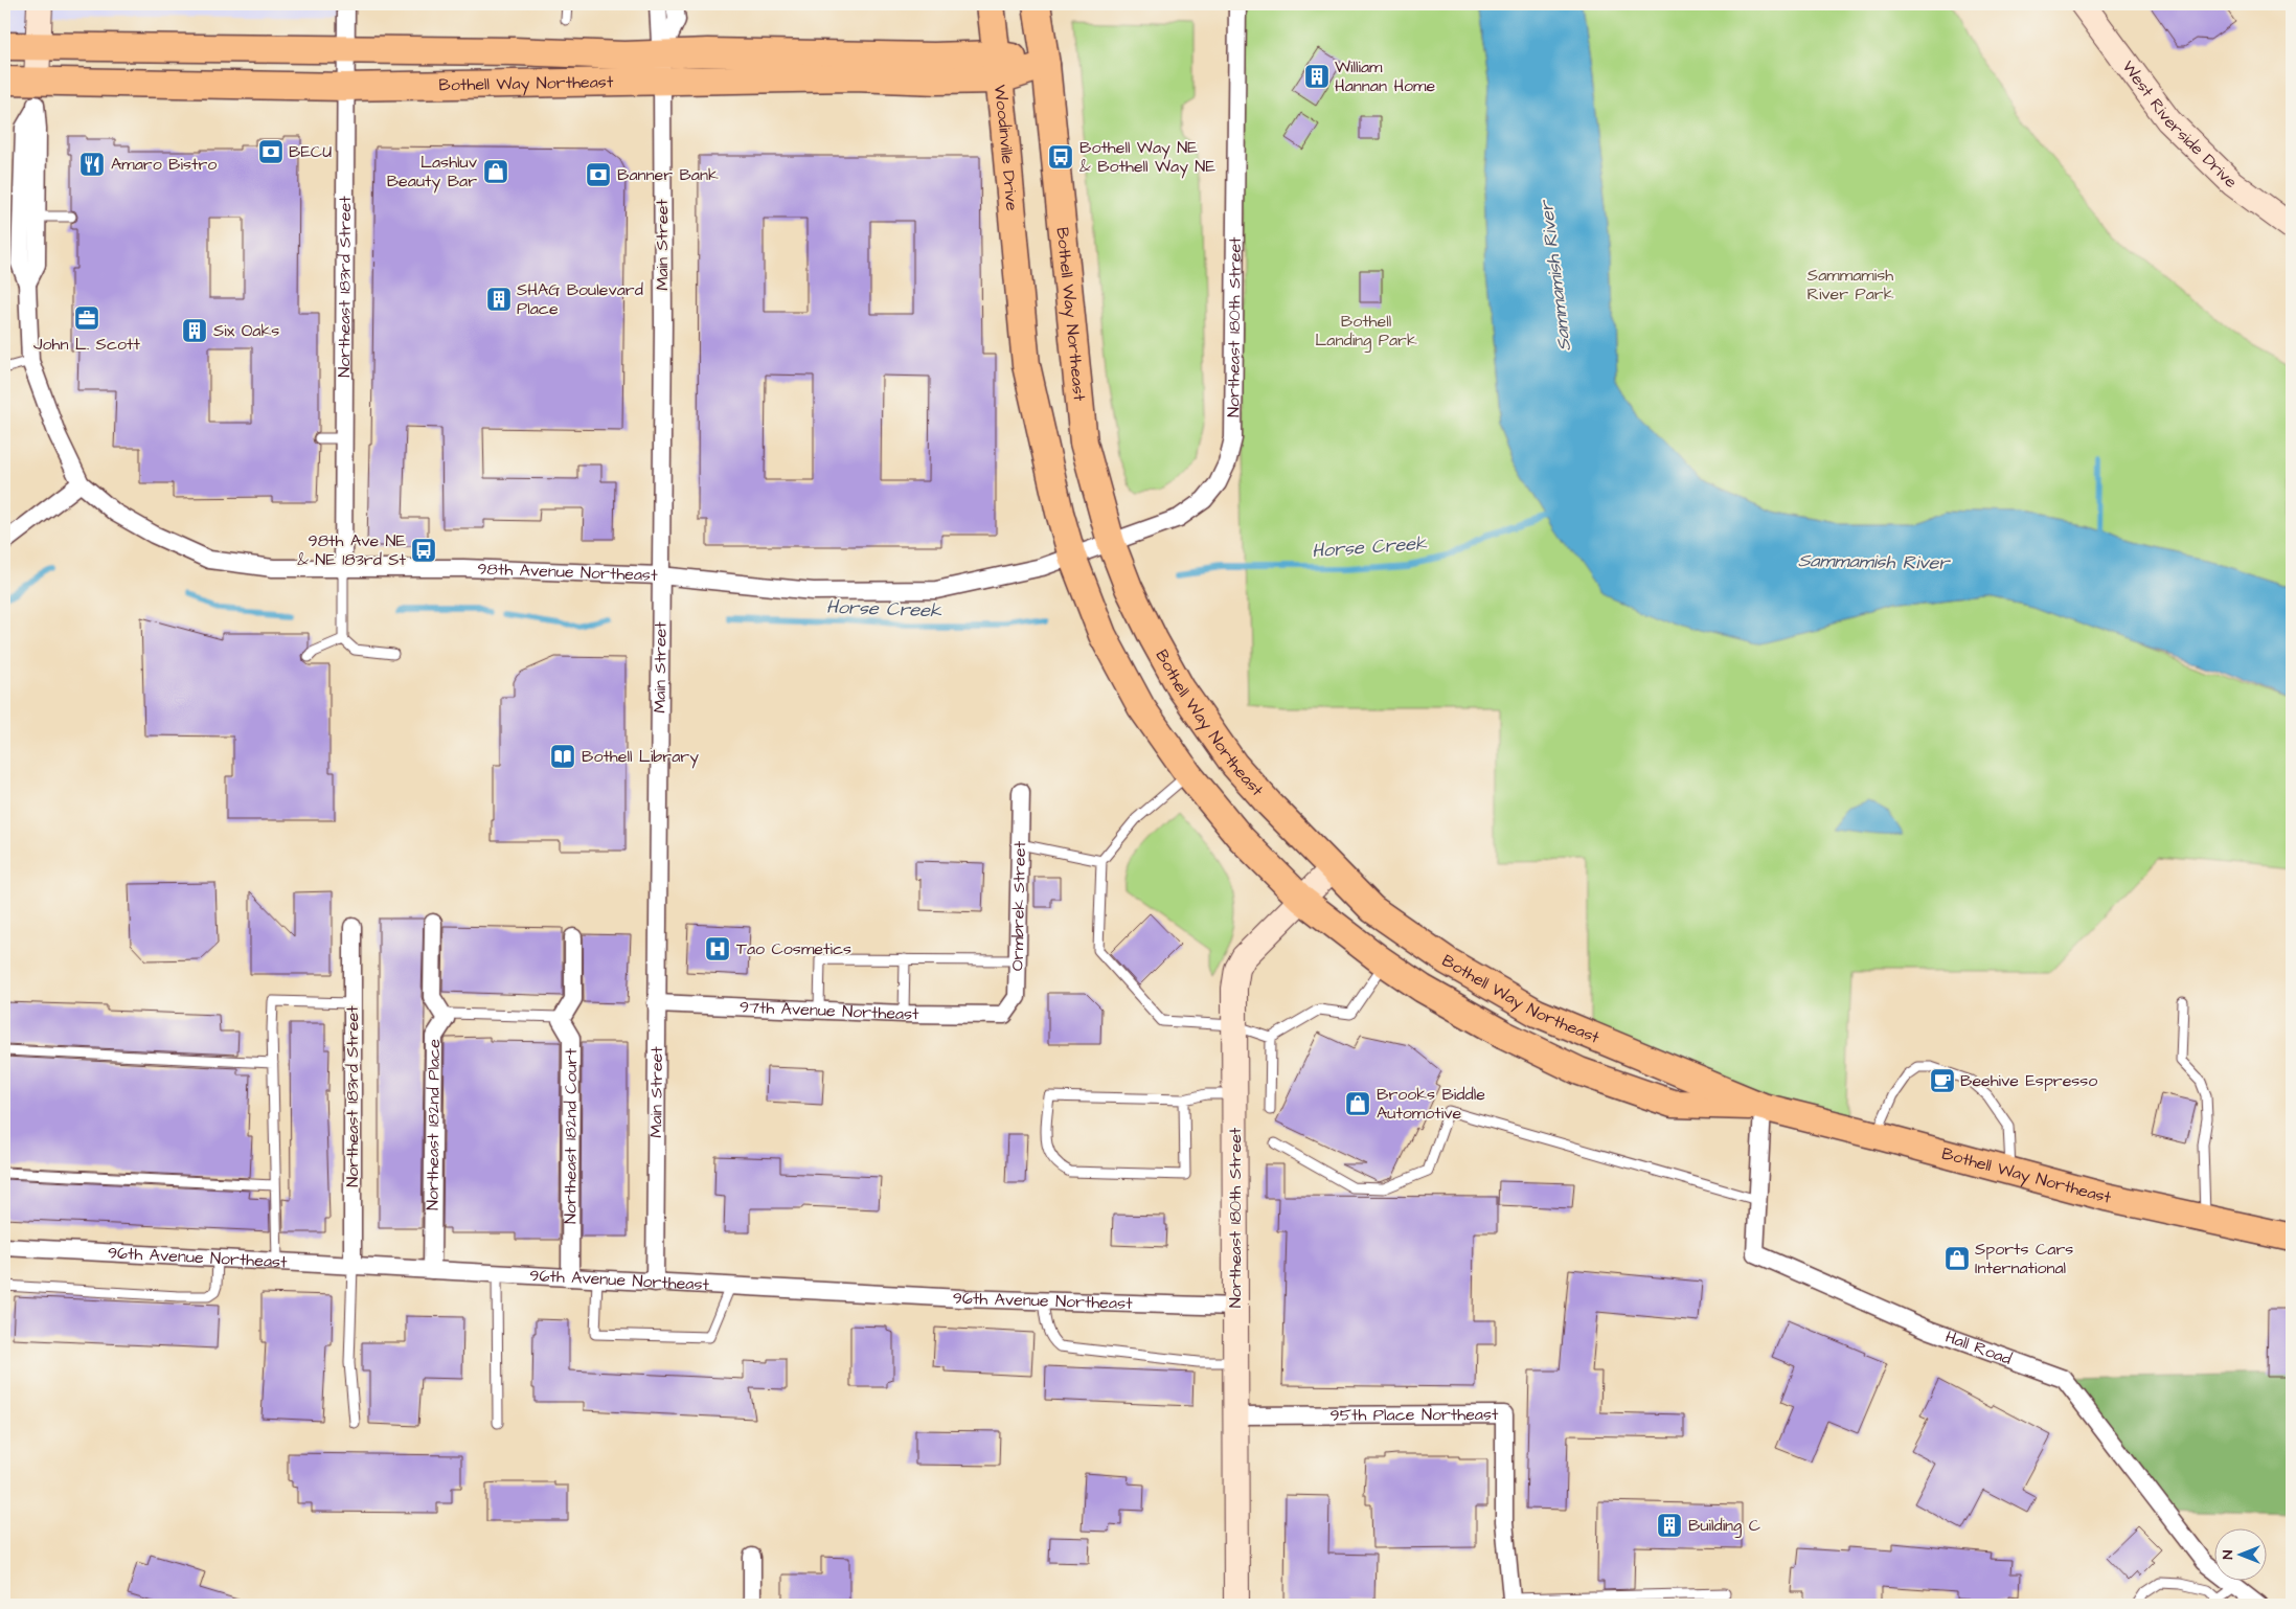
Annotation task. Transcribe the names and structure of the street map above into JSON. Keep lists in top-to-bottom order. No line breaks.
{"streets":{"main road":["Bothell Way Northeast","Woodinville Drive"],"street":["West Riverside Drive","Main Street","Northeast 183rd Street","Northeast 180th Street","98th Avenue Northeast","Ormbrek Street","97th Avenue Northeast","Northeast 182nd Place","Northeast 182nd Court","96th Avenue Northeast","Hall Road","95th Place Northeast"]},"crossings":[["Bothell Way Northeast","Woodinville Drive"],["Bothell Way Northeast","Main Street"],["Bothell Way Northeast","Northeast 183rd Street"],["Bothell Way Northeast","Northeast 180th Street"],["Bothell Way Northeast","98th Avenue Northeast"],["Bothell Way Northeast","Hall Road"],["Main Street","98th Avenue Northeast"],["Main Street","97th Avenue Northeast"],["Main Street","96th Avenue Northeast"],["Northeast 183rd Street","98th Avenue Northeast"],["Northeast 183rd Street","96th Avenue Northeast"],["Northeast 180th Street","98th Avenue Northeast"],["Northeast 180th Street","96th Avenue Northeast"],["Northeast 180th Street","95th Place Northeast"],["Ormbrek Street","97th Avenue Northeast"],["Northeast 182nd Place","96th Avenue Northeast"],["Northeast 182nd Court","96th Avenue Northeast"]],"water":["Sammamish River","Horse Creek"],"parks":["Sammamish River Park","Bothell Landing Park"],"places":{"building":["William Hannan Home","SHAG Boulevard Place","Six Oaks","Building C"],"bank":["BECU","Banner Bank"],"bus stop":["Bothell Way NE & Bothell Way NE","98th Ave NE & NE 183rd St"],"restaurant":["Amaro Bistro"],"shop":["Lashluv Beauty Bar","Brooks Biddle Automotive","Sports Cars International"],"office":["John L. Scott"],"library":["Bothell Library"],"hospital":["Tao Cosmetics"],"cafe":["Beehive Espresso"]},"north":"left"}
